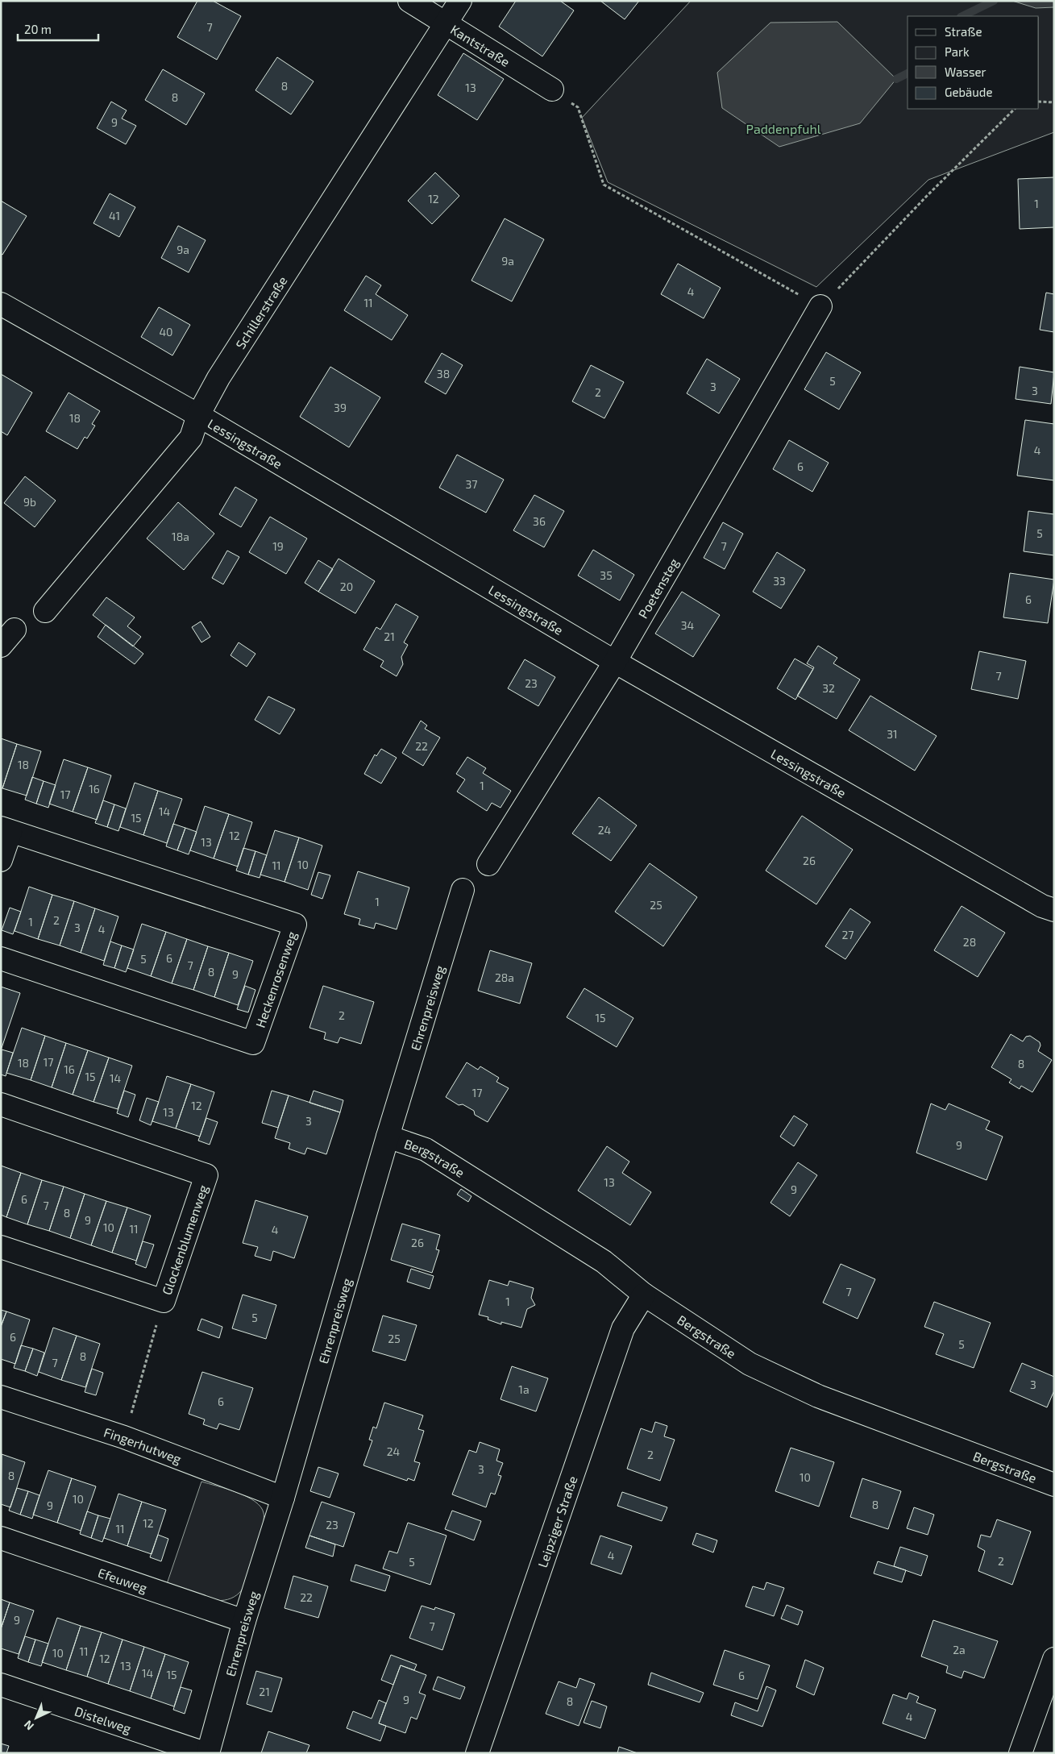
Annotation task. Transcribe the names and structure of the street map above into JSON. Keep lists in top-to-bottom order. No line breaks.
{"streets":{"street":["Kantstraße","Schillerstraße","Lessingstraße","Poetensteg","Heckenrosenweg","Ehrenpreisweg","Bergstraße","Glockenblumenweg","Fingerhutweg","Leipziger Straße","Efeuweg","Distelweg"]},"crossings":[["Kantstraße","Schillerstraße"],["Schillerstraße","Lessingstraße"],["Lessingstraße","Poetensteg"],["Ehrenpreisweg","Bergstraße"],["Ehrenpreisweg","Fingerhutweg"],["Ehrenpreisweg","Efeuweg"],["Bergstraße","Leipziger Straße"]],"parks":["Paddenpfuhl"],"house_numbers":["7","8","13","8","9","12","1","41","9a","9a","4","11","40","38","5","3","3","2","39","18","4","6","37","9b","36","5","18a","19","7","35","33","20","6","34","21","7","23","32","31","22","18","1","16","17","14","15","24","12","13","26","10","11","1","25","2","1","3","4","27","28","6","5","7","8","9","28a","2","15","17","18","8","16","15","14","17","12","13","3","9","13","9","6","7","8","9","10","11","4","26","7","1","5","6","25","5","8","7","3","1a","6","24","2","3","8","10","10","8","9","12","23","11","4","2","5","22","9","7","2a","11","10","12","13","14","15","6","21","9","8","4"],"legend":["Straße","Park","Wasser","Gebäude"],"scale_bar":"20 m","north":"bottom left"}
